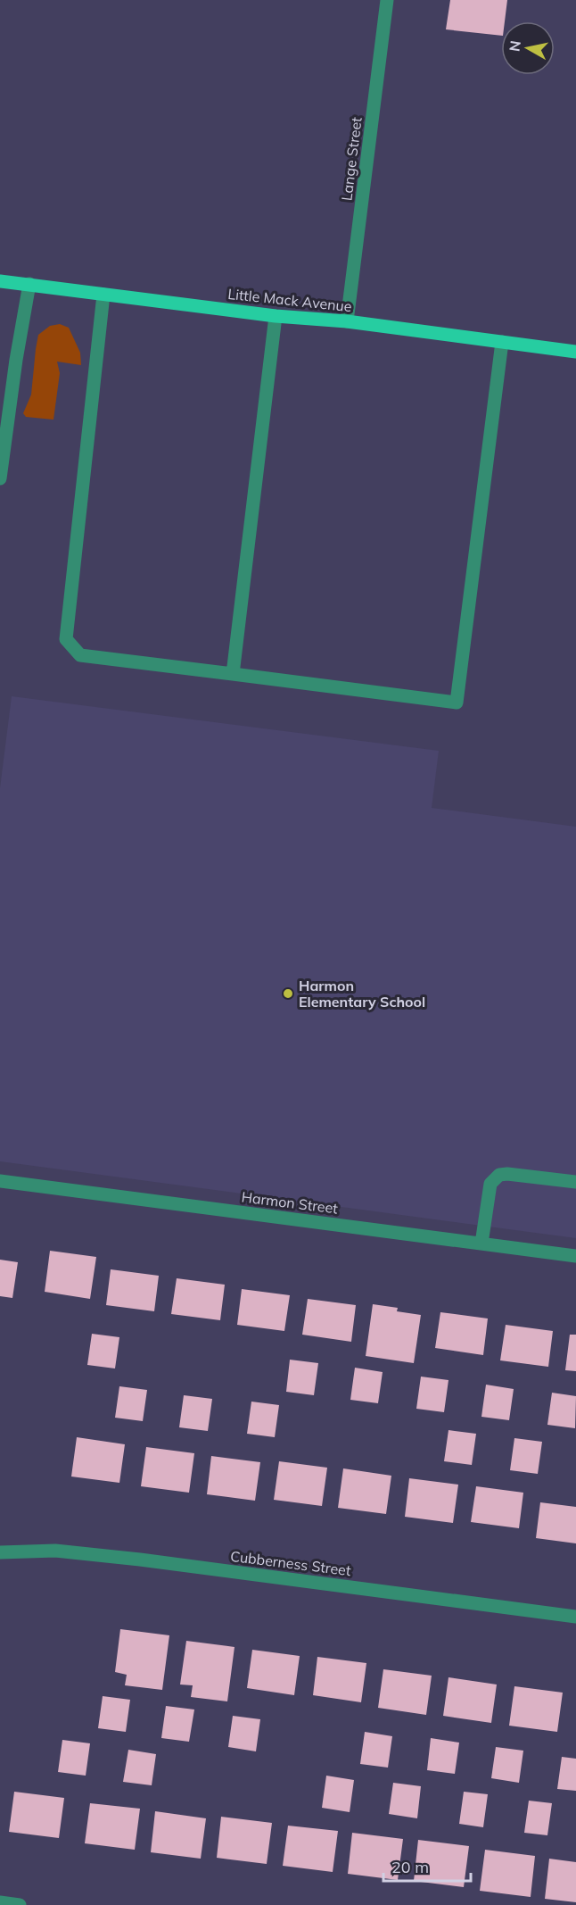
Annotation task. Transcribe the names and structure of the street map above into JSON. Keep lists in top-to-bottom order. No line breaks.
{"streets":{"main road":["Little Mack Avenue"],"street":["Lange Street","Harmon Street","Cubberness Street"]},"crossings":[["Lange Street","Little Mack Avenue"]],"places":["Harmon Elementary School"],"scale_bar":"20 m","north":"left"}
